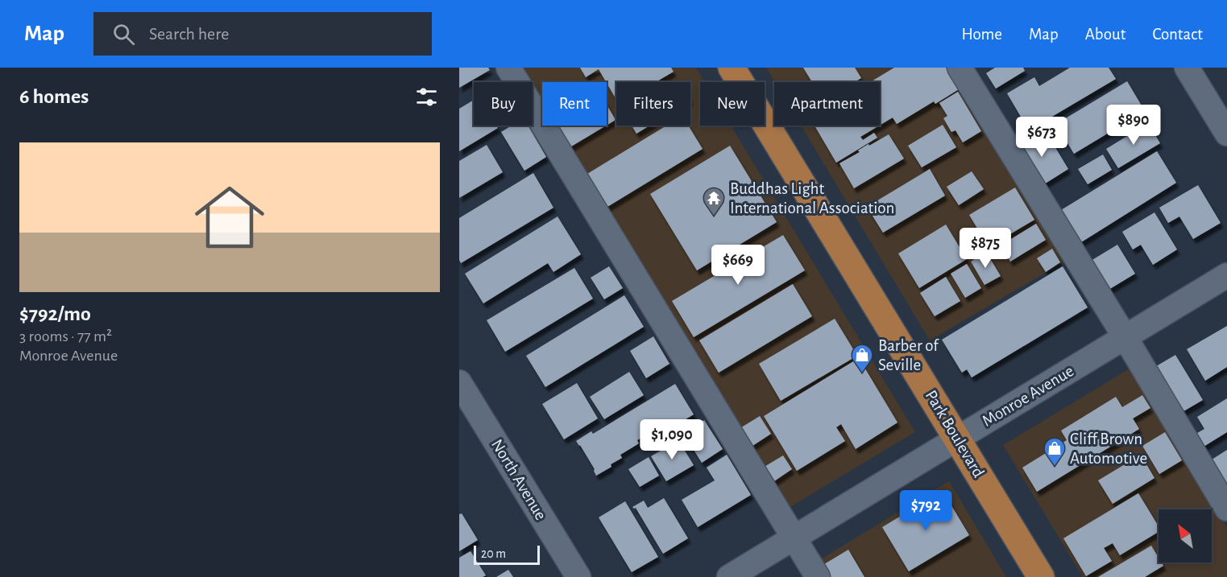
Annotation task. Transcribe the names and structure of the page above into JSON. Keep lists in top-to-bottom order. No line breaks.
{"streets":{"main road":["Park Boulevard"],"street":["Monroe Avenue","North Avenue"]},"crossings":[["Monroe Avenue","Park Boulevard"]],"places":{"temple":["Buddhas Light International Association"],"shop":["Barber of Seville","Cliff Brown Automotive"]},"scale_bar":"20 m","north":"top left","page":{"header":"Map","search":"Search here","nav":["Home","Map","About","Contact"],"heading":"6 homes","chip":["Buy","Rent","Filters","New","Apartment"],"price":["$890","$673","$875","$669","$1,090","$792"],"list":[{"name":"$792/mo","note":"3 rooms · 77 m² · Monroe Avenue"}],"scale":"20 m"}}
